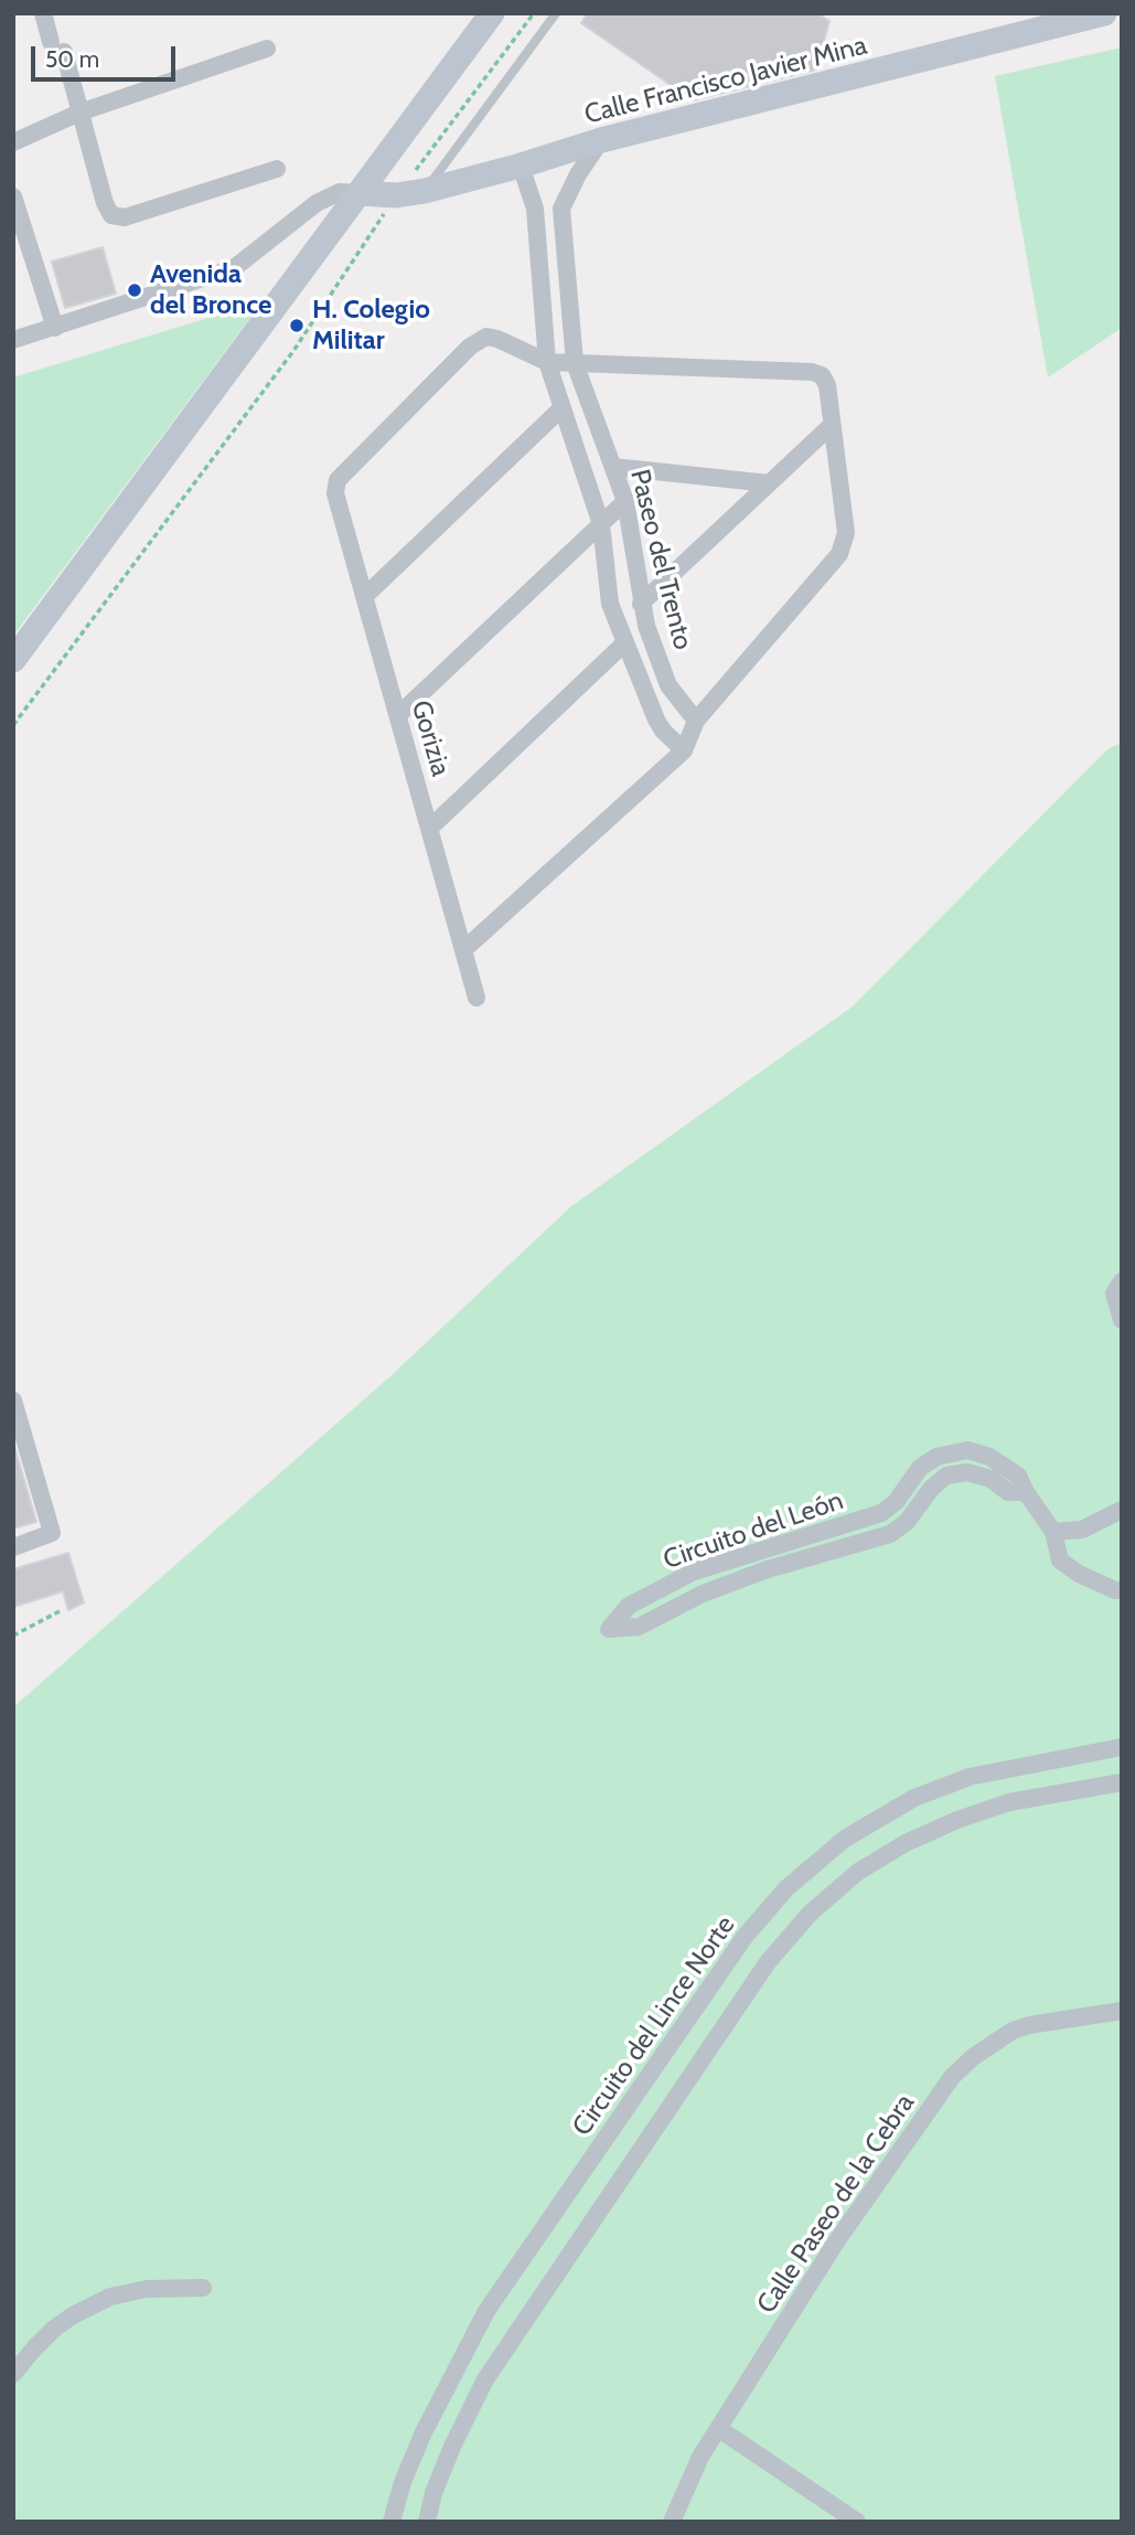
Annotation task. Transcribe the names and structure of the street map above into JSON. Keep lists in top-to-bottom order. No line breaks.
{"streets":{"street":["Calle Francisco Javier Mina","Paseo del Trento","Gorizia","Circuito del León","Circuito del Lince Norte","Calle Paseo de la Cebra"]},"crossings":[["Calle Francisco Javier Mina","Paseo del Trento"],["Paseo del Trento","Gorizia"]],"places":["Avenida del Bronce","H. Colegio Militar"],"scale_bar":"50 m"}
